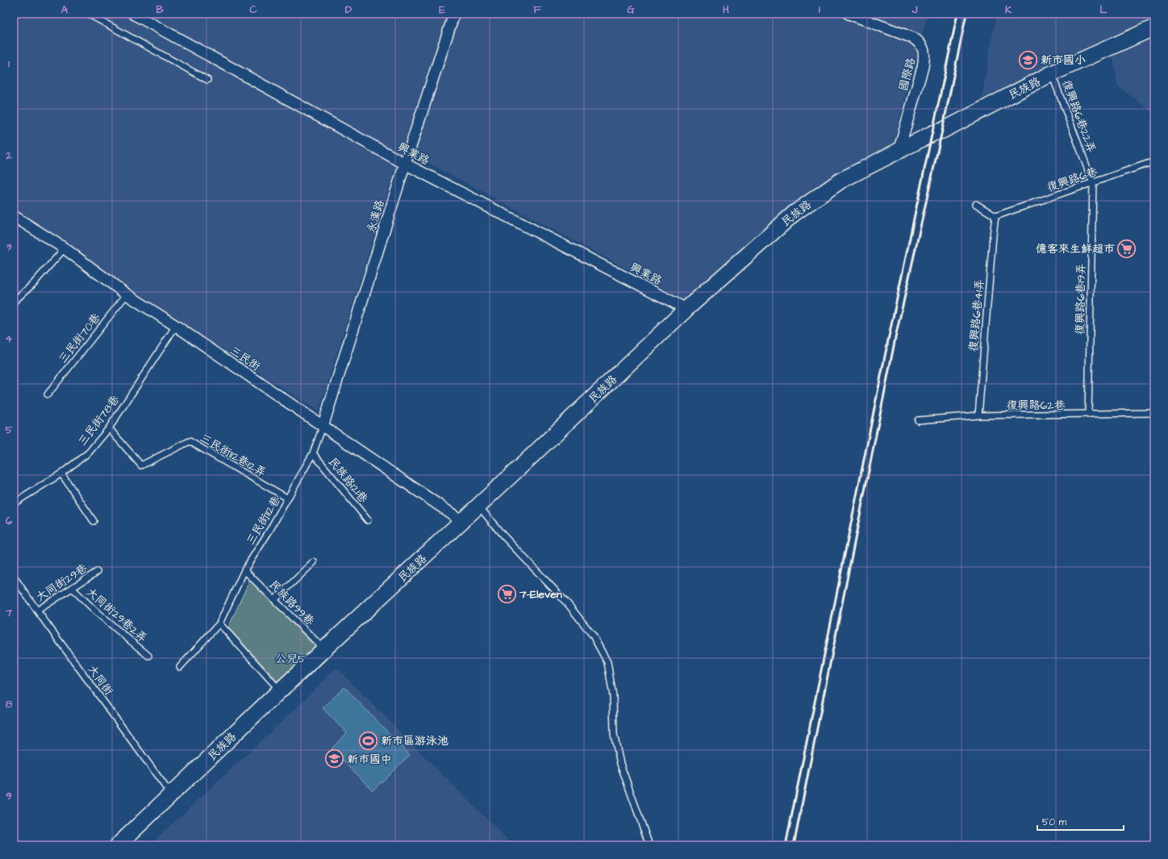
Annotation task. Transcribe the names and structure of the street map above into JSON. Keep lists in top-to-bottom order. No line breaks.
{"streets":{"street":["國際路","民族路","興業路","永漢路","三民街"],"lane":["復興路6巷22弄","復興路6巷","復興路6巷19弄","復興路6巷41弄","三民街70巷","復興路62巷","三民街78巷","三民街112巷12弄","民族路121巷","三民街112巷","大同街29巷","民族路99巷","大同街29巷2弄","大同街"]},"crossings":[["國際路","民族路"],["民族路","復興路6巷22弄"],["民族路","興業路"],["民族路","三民街"],["民族路","民族路99巷"],["民族路","大同街"],["復興路6巷22弄","復興路6巷"],["復興路6巷22弄","復興路6巷19弄"],["興業路","永漢路"],["復興路6巷","復興路6巷19弄"],["復興路6巷","復興路6巷41弄"],["永漢路","三民街"],["永漢路","三民街112巷"],["復興路6巷19弄","復興路62巷"],["復興路6巷41弄","復興路62巷"],["三民街70巷","三民街"],["三民街","三民街78巷"],["三民街","三民街112巷"],["三民街78巷","三民街112巷12弄"],["三民街112巷12弄","三民街112巷"],["民族路121巷","三民街112巷"],["三民街112巷","民族路99巷"],["大同街29巷","大同街29巷2弄"],["大同街29巷","大同街"]],"parks":["公兒5"],"places":{"school or university":["新市國小","新市國中"],"supermarket":["億客來生鮮超市","7-Eleven"],"sports":["新市區游泳池"]},"scale_bar":"50 m","grid":{"columns":["A","B","C","D","E","F","G","H","I","J","K","L"],"rows":["1","2","3","4","5","6","7","8","9"]}}
